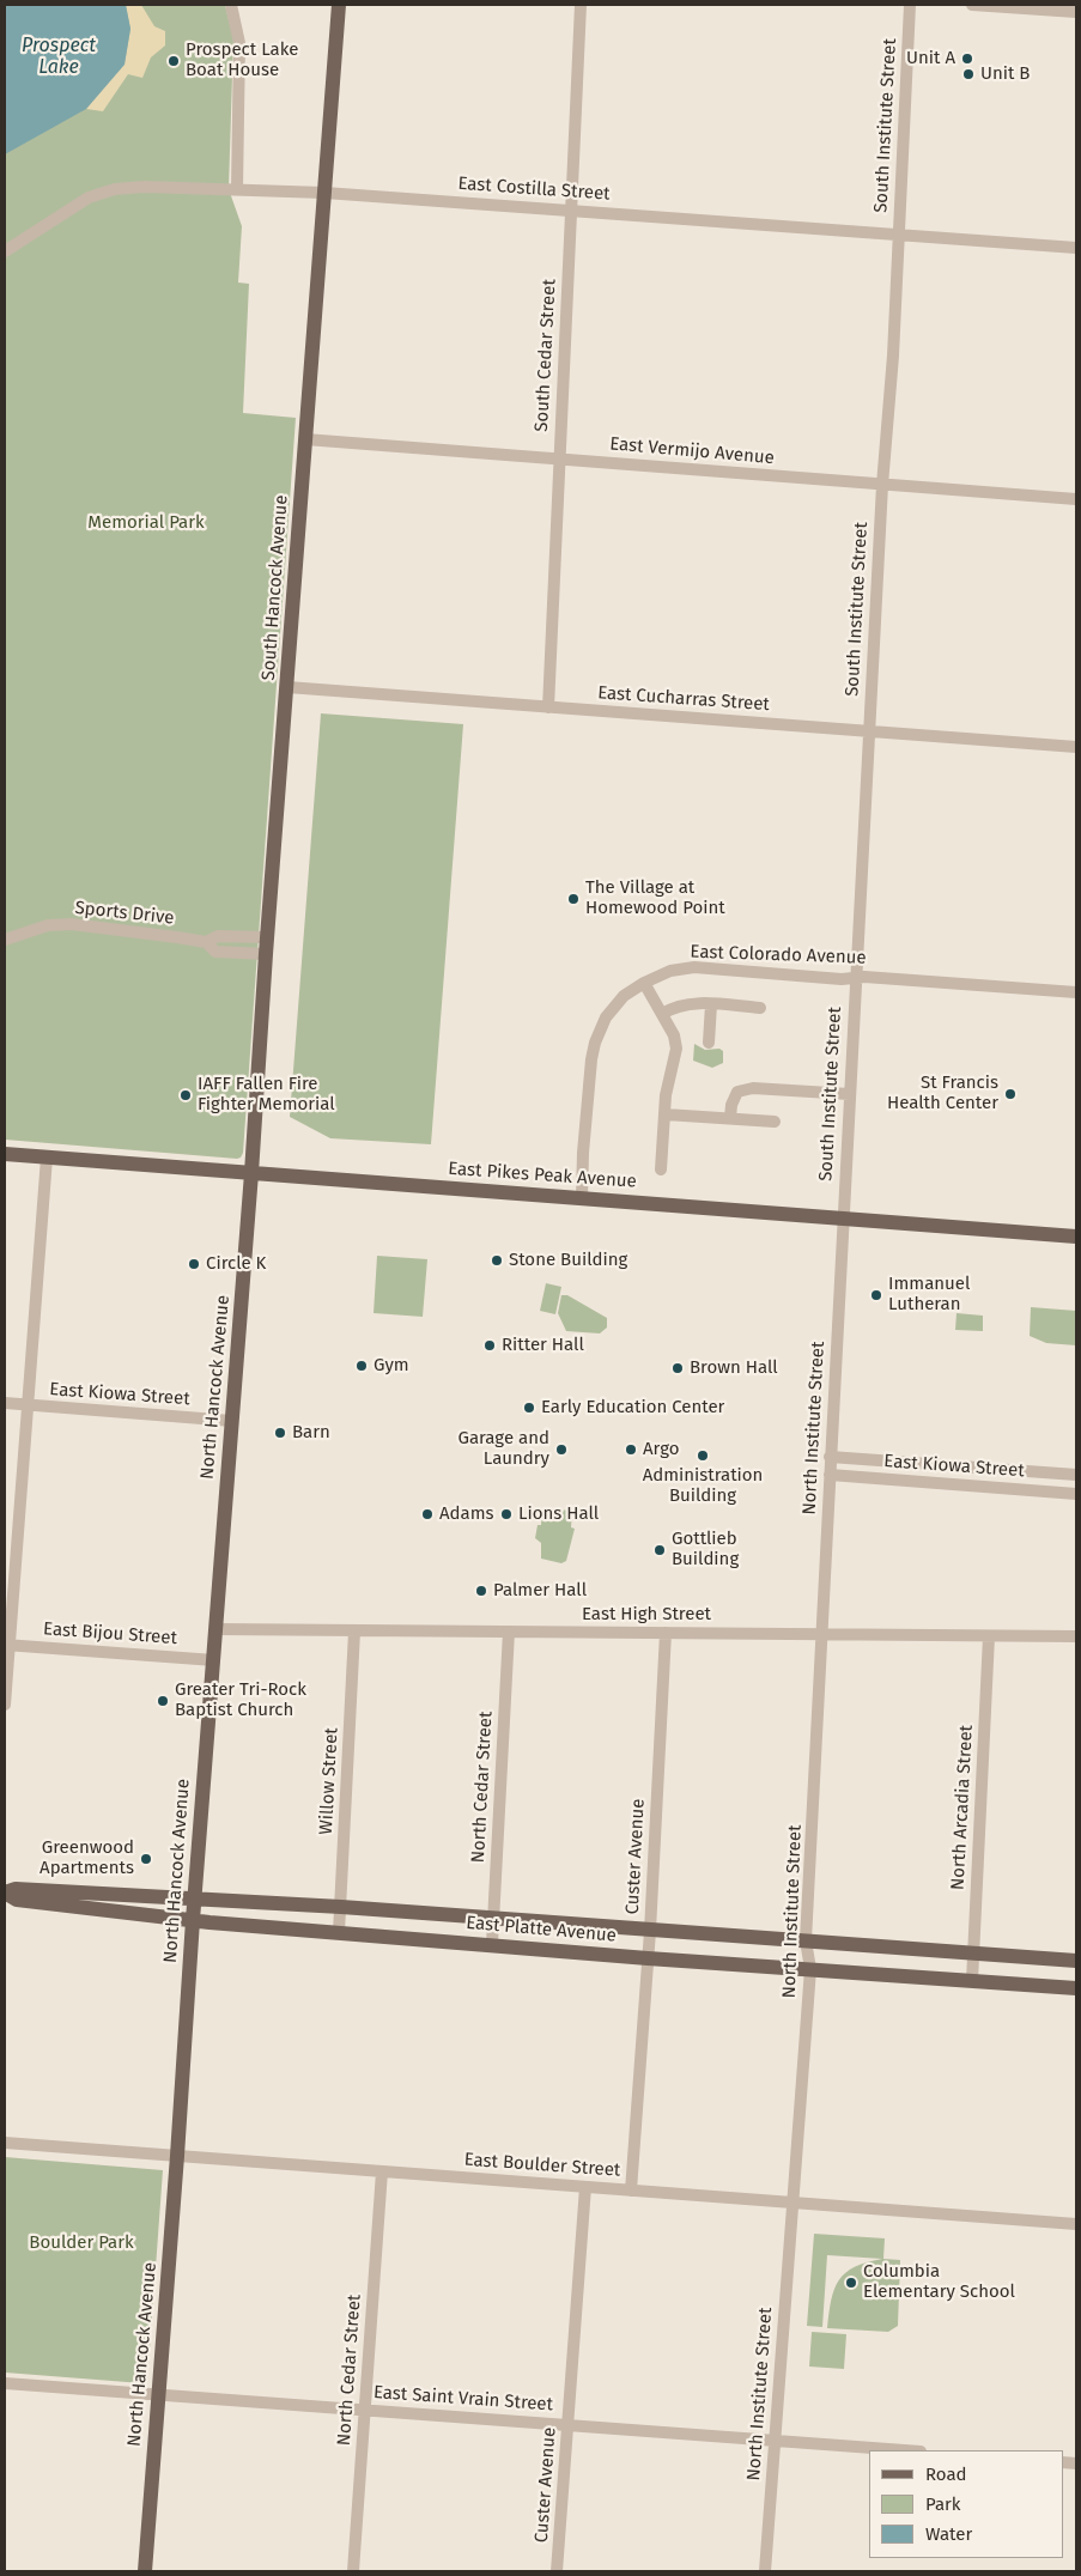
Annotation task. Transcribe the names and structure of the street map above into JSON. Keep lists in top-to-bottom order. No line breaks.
{"streets":{"main road":["South Hancock Avenue","East Pikes Peak Avenue","North Hancock Avenue","East Platte Avenue"],"street":["South Institute Street","East Costilla Street","South Cedar Street","East Vermijo Avenue","East Cucharras Street","Sports Drive","East Colorado Avenue","East Kiowa Street","North Institute Street","East High Street","East Bijou Street","Willow Street","North Cedar Street","North Arcadia Street","Custer Avenue","East Boulder Street","East Saint Vrain Street"]},"crossings":[["South Institute Street","East Costilla Street"],["South Institute Street","East Vermijo Avenue"],["South Institute Street","East Cucharras Street"],["South Institute Street","East Colorado Avenue"],["South Institute Street","East Pikes Peak Avenue"],["South Institute Street","North Institute Street"],["East Costilla Street","South Cedar Street"],["East Costilla Street","South Hancock Avenue"],["South Cedar Street","East Vermijo Avenue"],["South Cedar Street","East Cucharras Street"],["East Vermijo Avenue","South Hancock Avenue"],["South Hancock Avenue","East Cucharras Street"],["South Hancock Avenue","Sports Drive"],["South Hancock Avenue","East Pikes Peak Avenue"],["South Hancock Avenue","North Hancock Avenue"],["East Colorado Avenue","East Pikes Peak Avenue"],["East Pikes Peak Avenue","North Hancock Avenue"],["East Pikes Peak Avenue","North Institute Street"],["North Hancock Avenue","East Kiowa Street"],["North Hancock Avenue","East High Street"],["North Hancock Avenue","East Bijou Street"],["North Hancock Avenue","East Platte Avenue"],["North Hancock Avenue","East Boulder Street"],["North Hancock Avenue","East Saint Vrain Street"],["East Kiowa Street","North Institute Street"],["North Institute Street","East High Street"],["North Institute Street","East Platte Avenue"],["North Institute Street","East Boulder Street"],["North Institute Street","East Saint Vrain Street"],["East High Street","Willow Street"],["East High Street","North Cedar Street"],["East High Street","North Arcadia Street"],["East High Street","Custer Avenue"],["Willow Street","East Platte Avenue"],["North Cedar Street","East Platte Avenue"],["North Cedar Street","East Boulder Street"],["North Cedar Street","East Saint Vrain Street"],["North Arcadia Street","East Platte Avenue"],["Custer Avenue","East Platte Avenue"],["Custer Avenue","East Boulder Street"],["Custer Avenue","East Saint Vrain Street"]],"water":["Prospect Lake"],"parks":["Memorial Park","Boulder Park"],"places":["Unit A","Prospect Lake Boat House","Unit B","The Village at Homewood Point","St Francis Health Center","IAFF Fallen Fire Fighter Memorial","Stone Building","Circle K","Immanuel Lutheran","Ritter Hall","Gym","Brown Hall","Early Education Center","Barn","Garage and Laundry","Argo","Administration Building","Adams","Lions Hall","Gottlieb Building","Palmer Hall","Greater Tri-Rock Baptist Church","Greenwood Apartments","Columbia Elementary School"],"legend":["Road","Park","Water"]}
